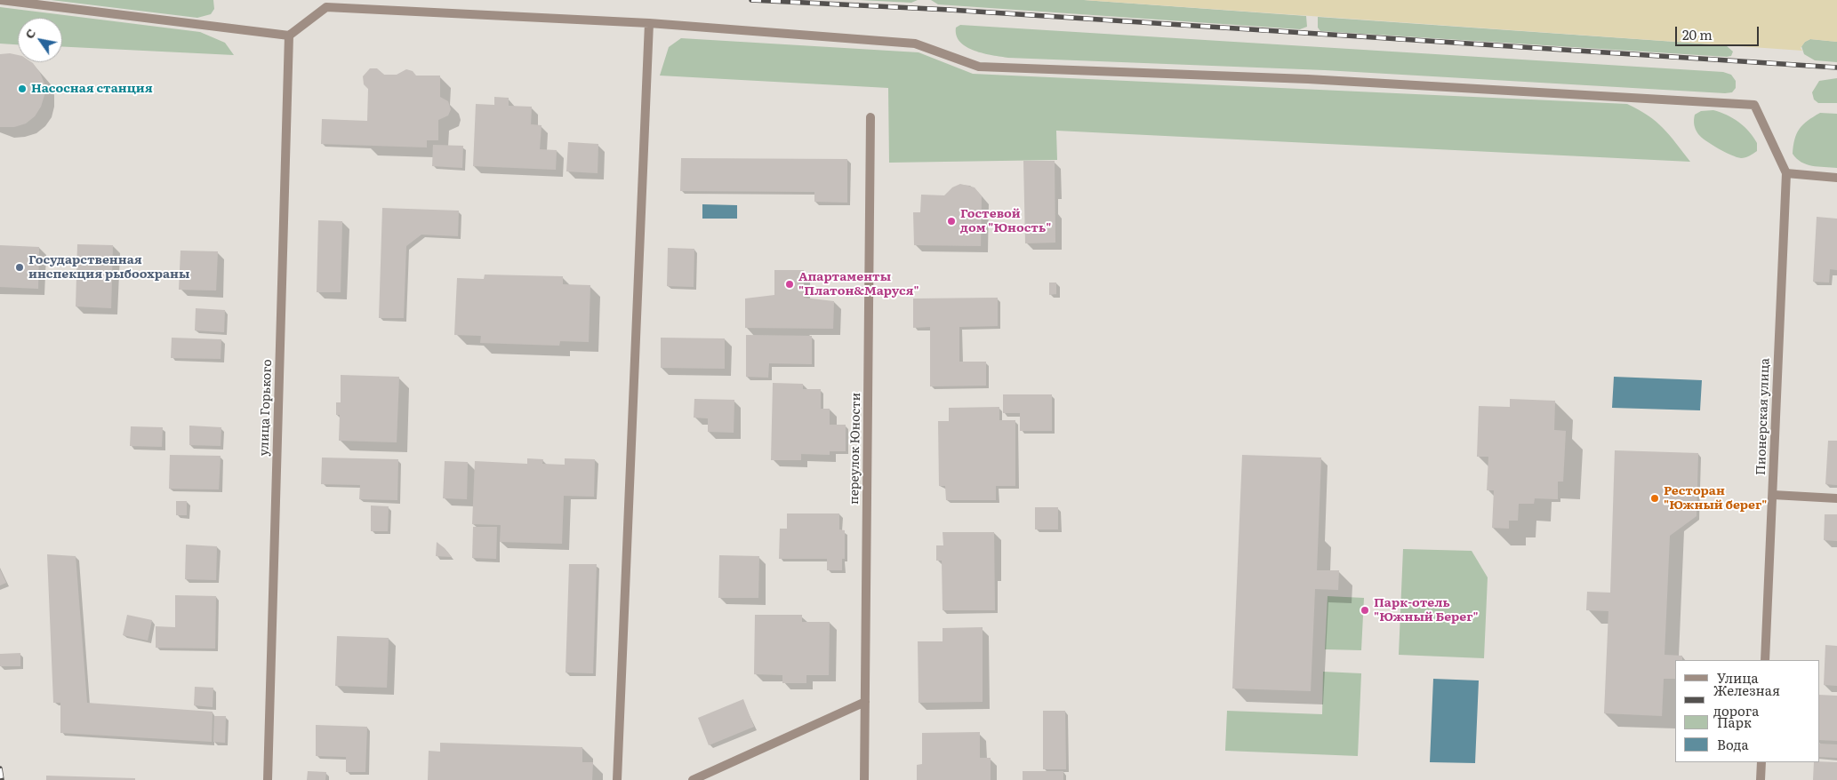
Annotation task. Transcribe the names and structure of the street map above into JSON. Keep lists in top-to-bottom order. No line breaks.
{"streets":{"street":["улица Горького","Пионерская улица","переулок Юности"]},"places":["Насосная станция","Гостевой дом \"Юность\"","Государственная инспекция рыбоохраны","Апартаменты \"Платон&Маруся\"","Ресторан \"Южный берег\"","Парк-отель \"Южный Берег\""],"legend":["Улица","Железная дорога","Парк","Вода"],"scale_bar":"20 m","north":"top left"}
